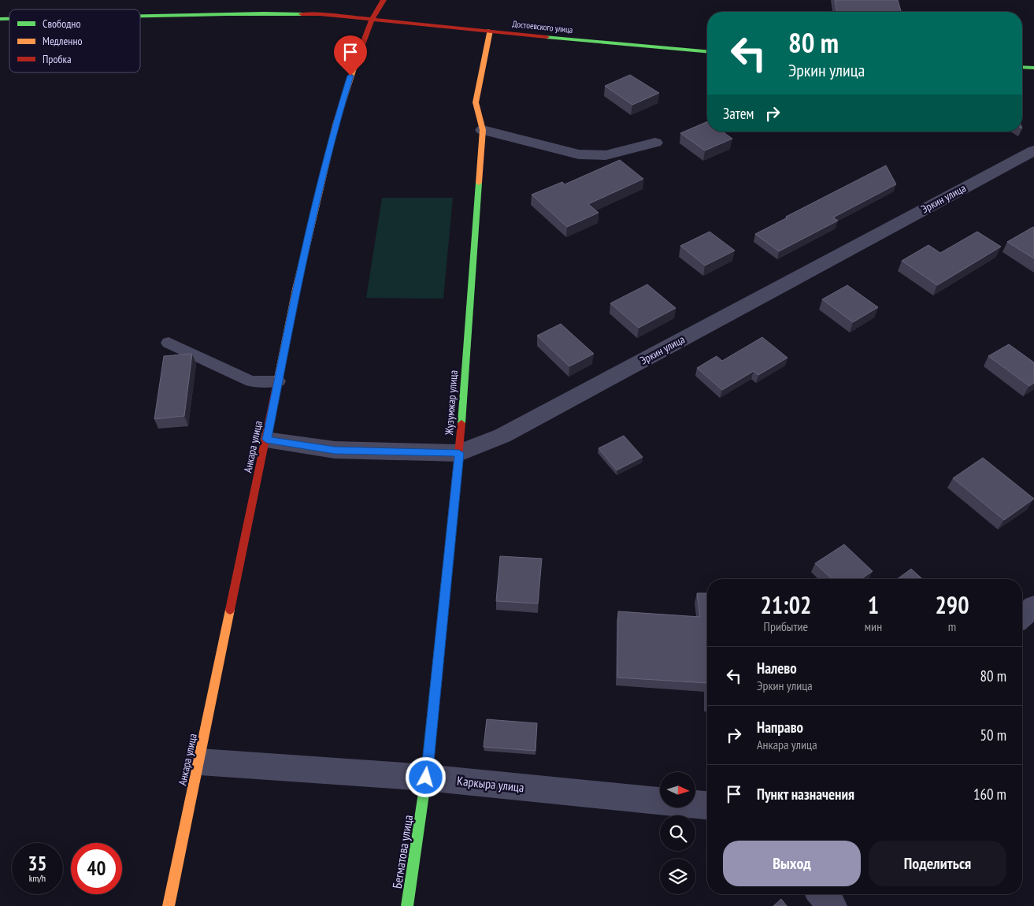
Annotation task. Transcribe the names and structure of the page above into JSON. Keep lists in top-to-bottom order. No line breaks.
{"streets":{"main road":["Достоевского улица","Жузумжар улица","Анкара улица","Бегматова улица"],"street":["Эркин улица","Каркыра улица"]},"crossings":[["Достоевского улица","Жузумжар улица"],["Достоевского улица","Анкара улица"],["Эркин улица","Жузумжар улица"],["Эркин улица","Анкара улица"],["Жузумжар улица","Каркыра улица"],["Жузумжар улица","Бегматова улица"],["Анкара улица","Каркыра улица"],["Каркыра улица","Бегматова улица"]],"legend":["Свободно","Медленно","Пробка"],"north":"right","page":{"turn":["80 m","Эркин улица"],"then":"Затем","eta":["21:02","Прибытие","1","мин","290","m"],"list":[{"name":"Налево","note":"Эркин улица","value":"80 m"},{"name":"Направо","note":"Анкара улица","value":"50 m"},{"name":"Пункт назначения","value":"160 m"}],"buttons":["Выход","Поделиться"],"speed":"35 km/h","limit":"40"}}
